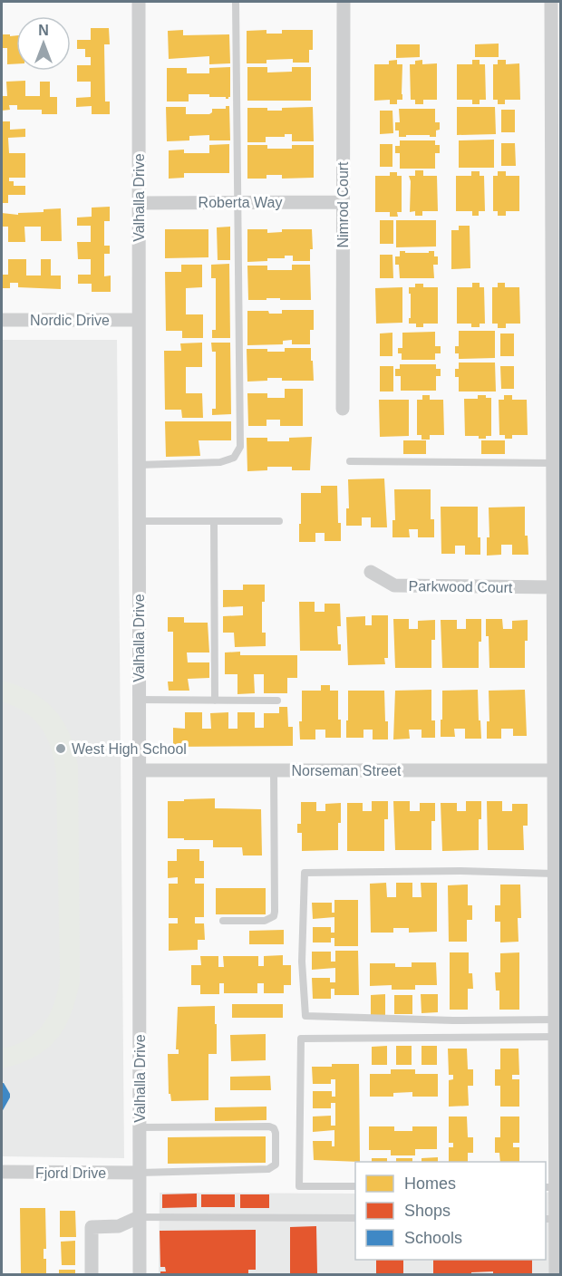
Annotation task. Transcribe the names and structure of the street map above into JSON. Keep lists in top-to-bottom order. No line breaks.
{"streets":{"street":["Valhalla Drive","Roberta Way","Nimrod Court","Nordic Drive","Parkwood Court","Norseman Street","Fjord Drive"]},"crossings":[["Valhalla Drive","Roberta Way"],["Valhalla Drive","Nordic Drive"],["Valhalla Drive","Norseman Street"],["Valhalla Drive","Fjord Drive"],["Roberta Way","Nimrod Court"]],"places":["West High School"],"legend":["Homes","Shops","Schools"],"north":"top"}
